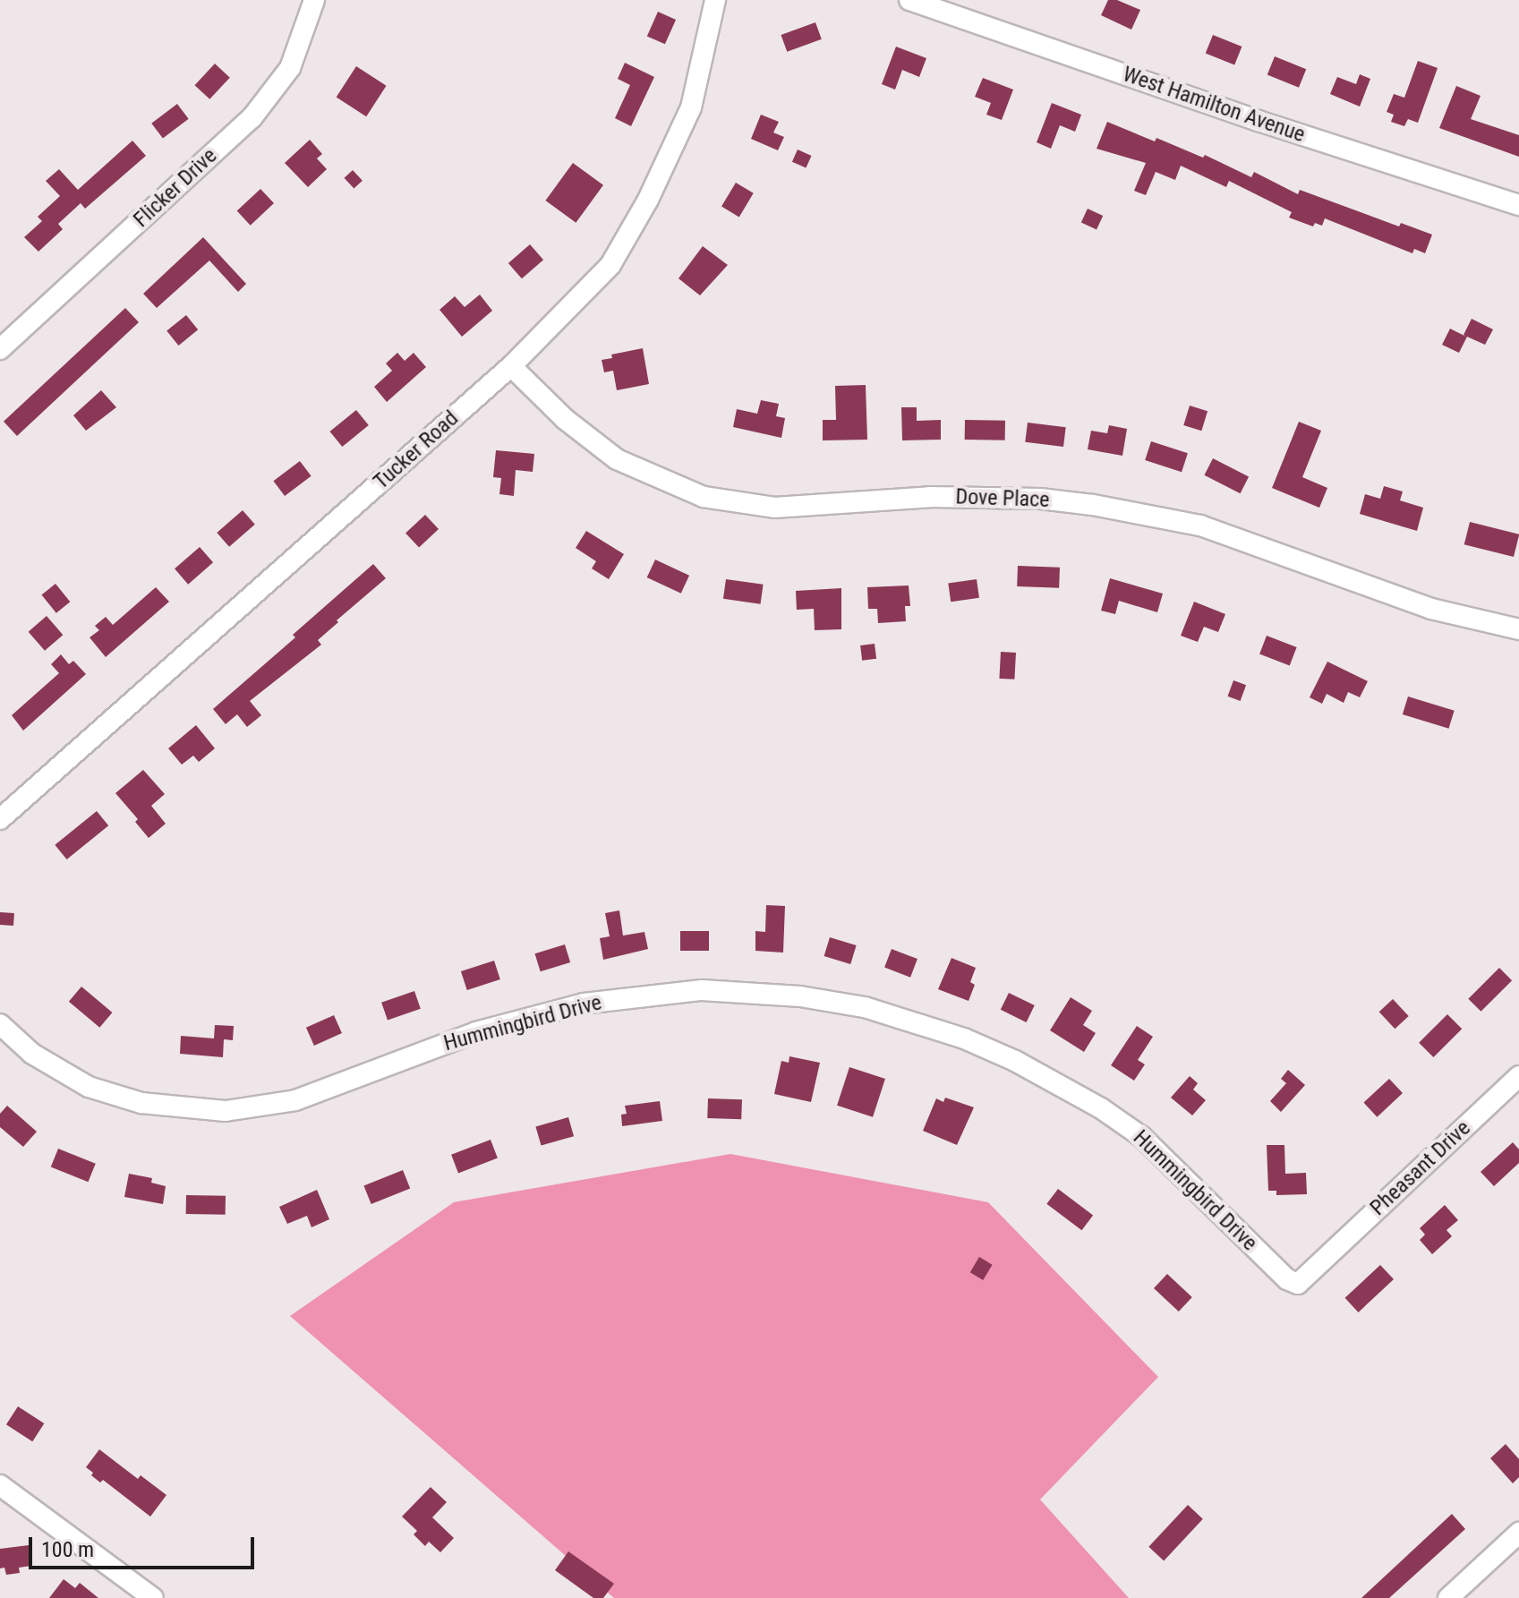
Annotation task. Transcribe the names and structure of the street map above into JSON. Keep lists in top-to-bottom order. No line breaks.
{"streets":{"street":["West Hamilton Avenue","Flicker Drive","Tucker Road","Dove Place","Hummingbird Drive","Pheasant Drive"]},"crossings":[["Tucker Road","Dove Place"],["Hummingbird Drive","Pheasant Drive"]],"scale_bar":"100 m"}
